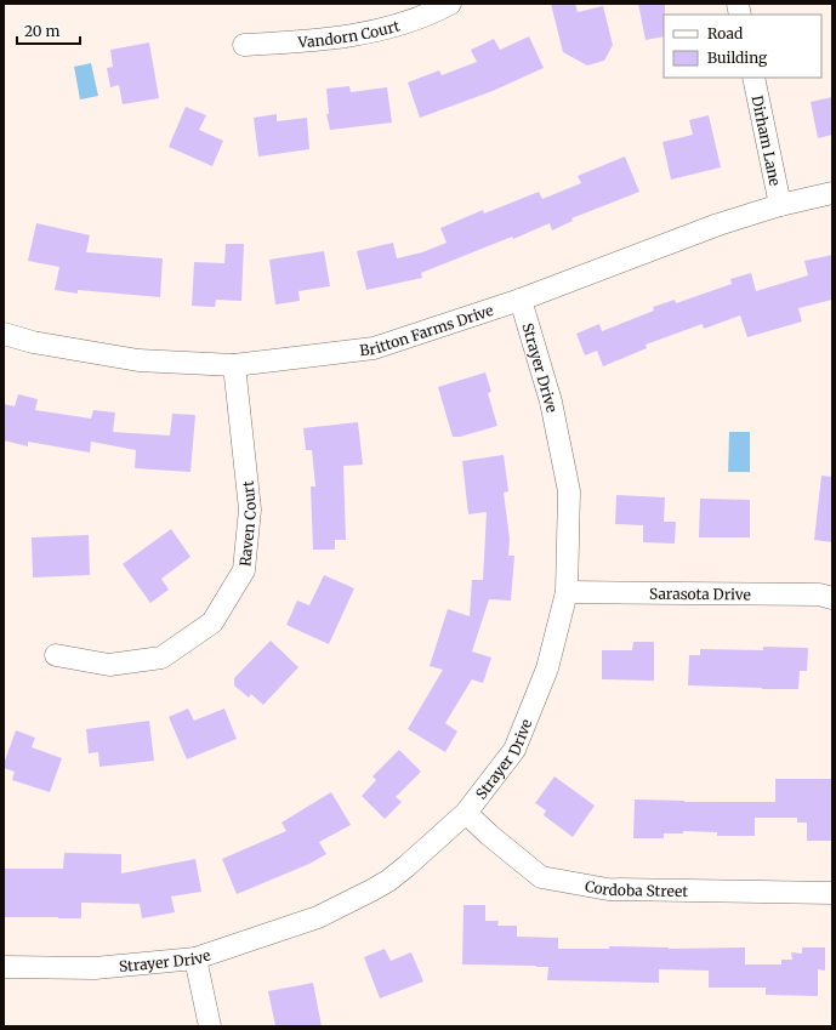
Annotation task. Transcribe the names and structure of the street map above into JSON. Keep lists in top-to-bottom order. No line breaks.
{"streets":{"street":["Vandorn Court","Dirham Lane","Britton Farms Drive","Strayer Drive","Raven Court","Sarasota Drive","Cordoba Street"]},"crossings":[["Dirham Lane","Britton Farms Drive"],["Britton Farms Drive","Strayer Drive"],["Britton Farms Drive","Raven Court"],["Strayer Drive","Sarasota Drive"],["Strayer Drive","Cordoba Street"]],"legend":["Road","Building"],"scale_bar":"20 m"}
